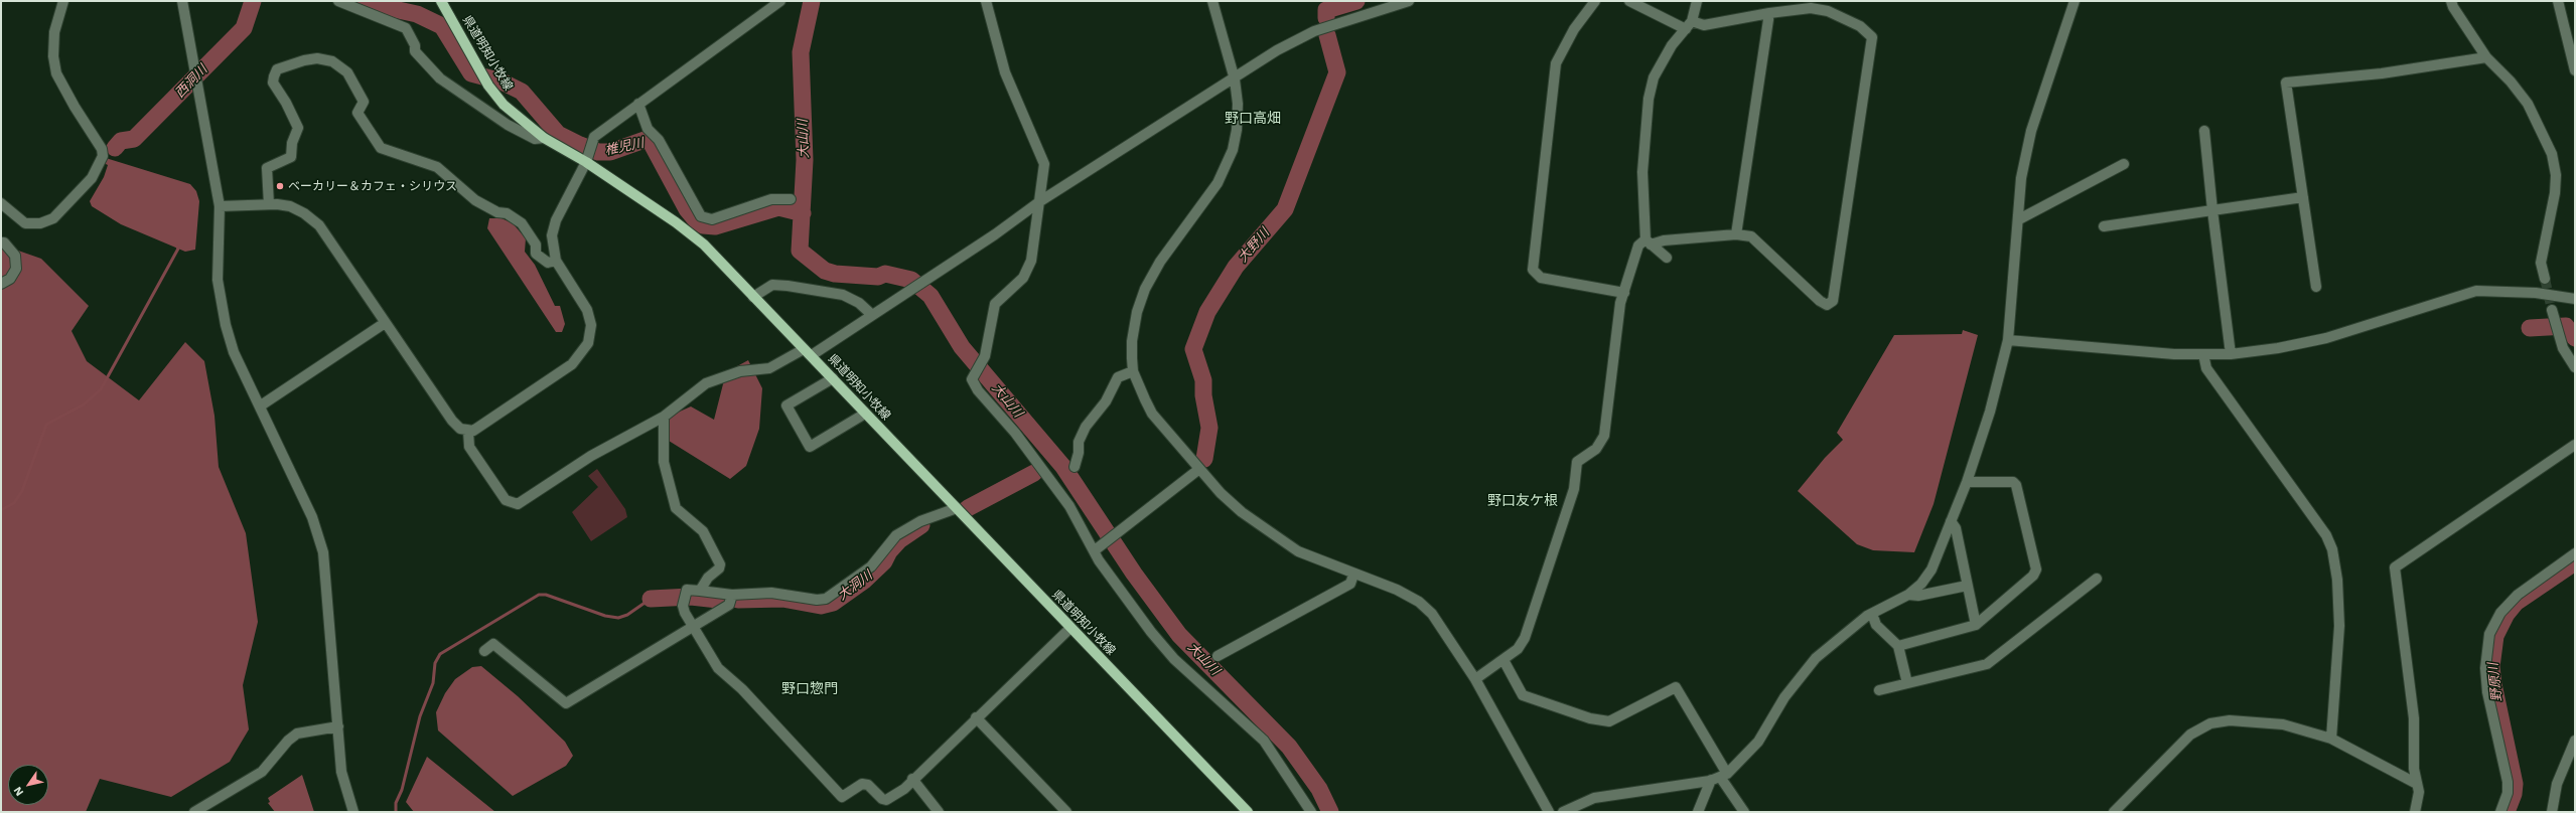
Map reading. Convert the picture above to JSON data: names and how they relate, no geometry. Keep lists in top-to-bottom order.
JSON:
{
  "streets": {
    "main road": ["県道明知小牧線"]
  },
  "districts": ["野口高畑", "野口友ケ根", "野口惣門"],
  "water": [
    "西洞川",
    "大山川",
    "椎児川",
    "大野川",
    "大洞川",
    "野原川"
  ],
  "places": ["ベーカリー＆カフェ・シリウス"],
  "north": "bottom left"
}
